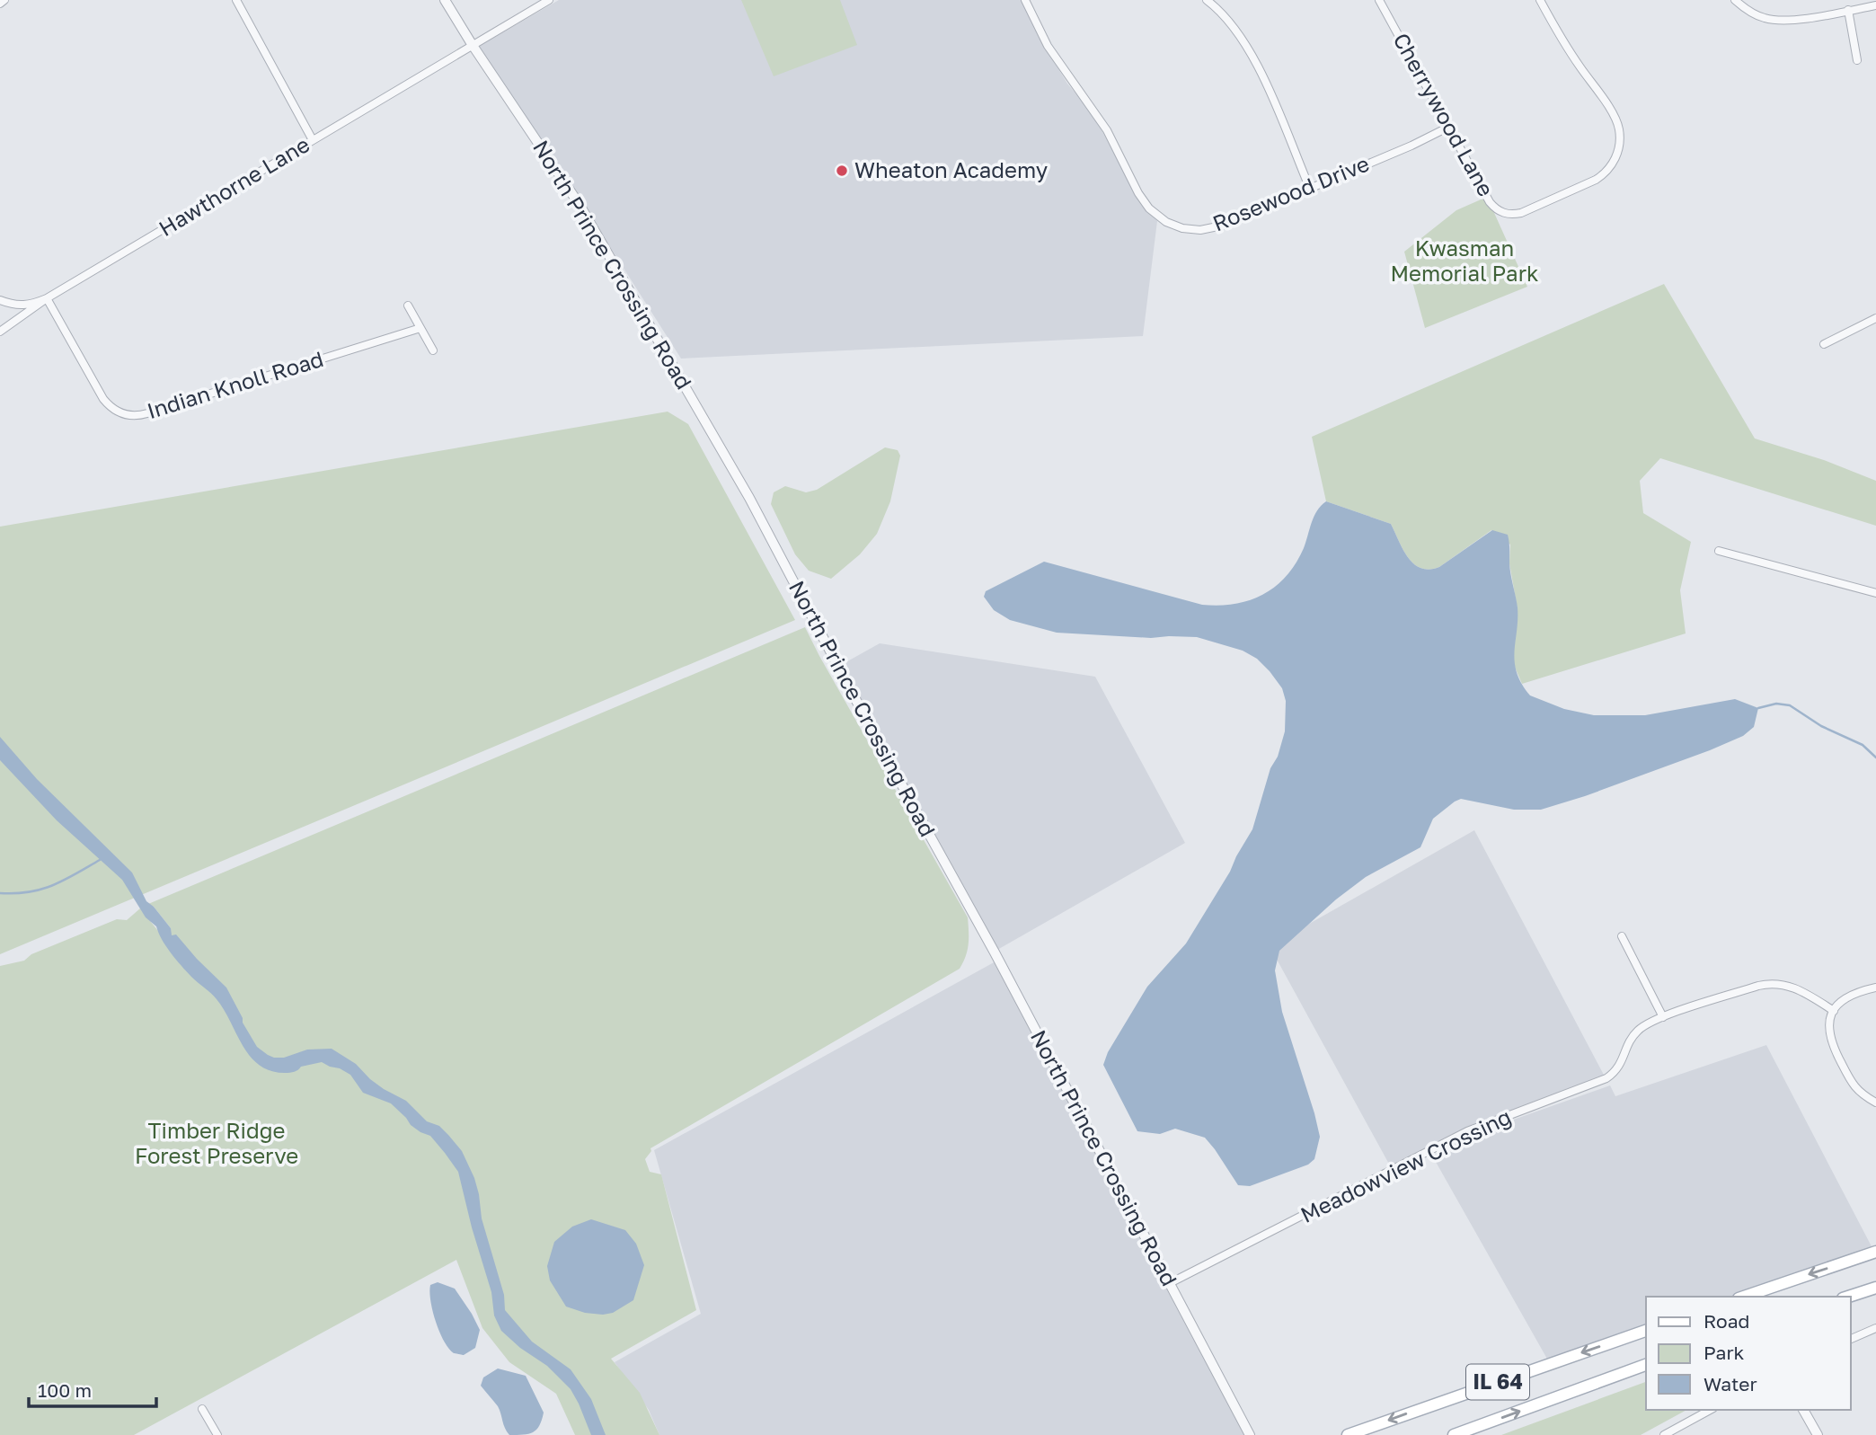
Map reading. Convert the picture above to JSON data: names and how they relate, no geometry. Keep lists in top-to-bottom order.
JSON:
{
  "streets": {
    "main road": ["IL 64"],
    "street": [
      "Cherrywood Lane",
      "Hawthorne Lane",
      "Rosewood Drive",
      "North Prince Crossing Road",
      "Indian Knoll Road",
      "Meadowview Crossing"
    ]
  },
  "crossings": [
    ["Cherrywood Lane", "Rosewood Drive"],
    ["Hawthorne Lane", "North Prince Crossing Road"],
    ["Hawthorne Lane", "Indian Knoll Road"],
    ["North Prince Crossing Road", "Meadowview Crossing"]
  ],
  "parks": ["Kwasman Memorial Park", "Timber Ridge Forest Preserve"],
  "places": ["Wheaton Academy"],
  "legend": ["Road", "Park", "Water"],
  "scale_bar": "100 m"
}
